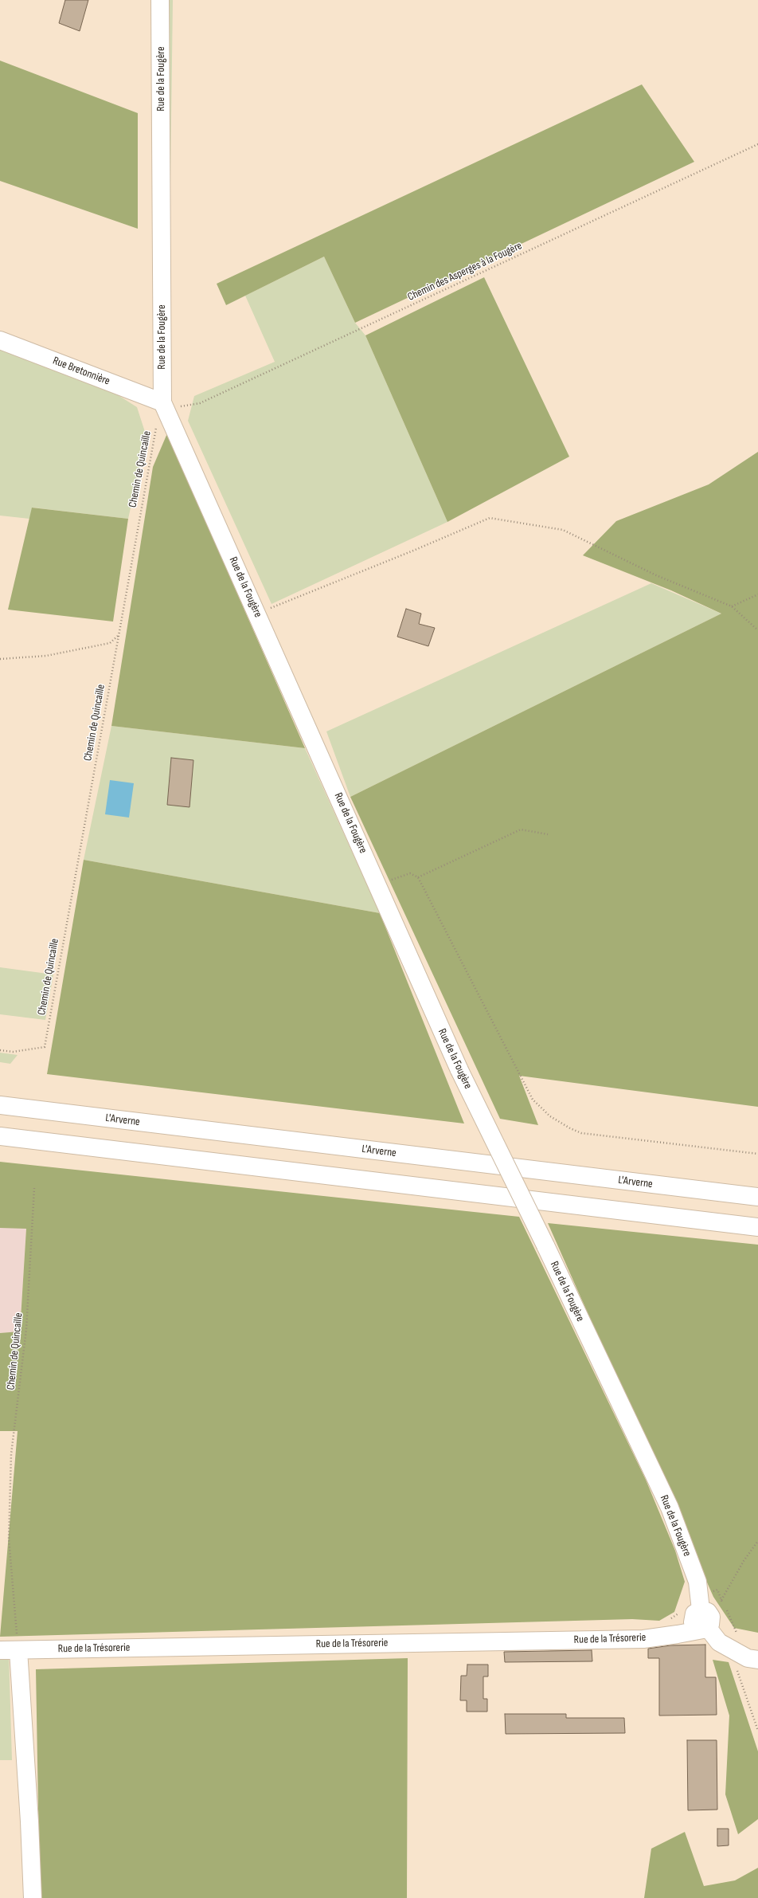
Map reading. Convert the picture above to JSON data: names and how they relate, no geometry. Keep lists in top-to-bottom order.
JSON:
{
  "streets": {
    "main road": [
      "Rue de la Fougère",
      "Rue Bretonnière",
      "L'Arverne",
      "Rue de la Trésorerie"
    ],
    "path": ["Chemin des Asperges à la Fougère", "Chemin de Quincaille"]
  },
  "crossings": [
    ["Rue de la Fougère", "Chemin des Asperges à la Fougère"],
    ["Rue de la Fougère", "Rue Bretonnière"],
    ["Rue de la Fougère", "Chemin de Quincaille"],
    ["Rue de la Fougère", "Rue de la Trésorerie"],
    ["Chemin des Asperges à la Fougère", "Rue Bretonnière"],
    ["Chemin des Asperges à la Fougère", "Chemin de Quincaille"],
    ["Rue Bretonnière", "Chemin de Quincaille"],
    ["Chemin de Quincaille", "Rue de la Trésorerie"]
  ]
}
